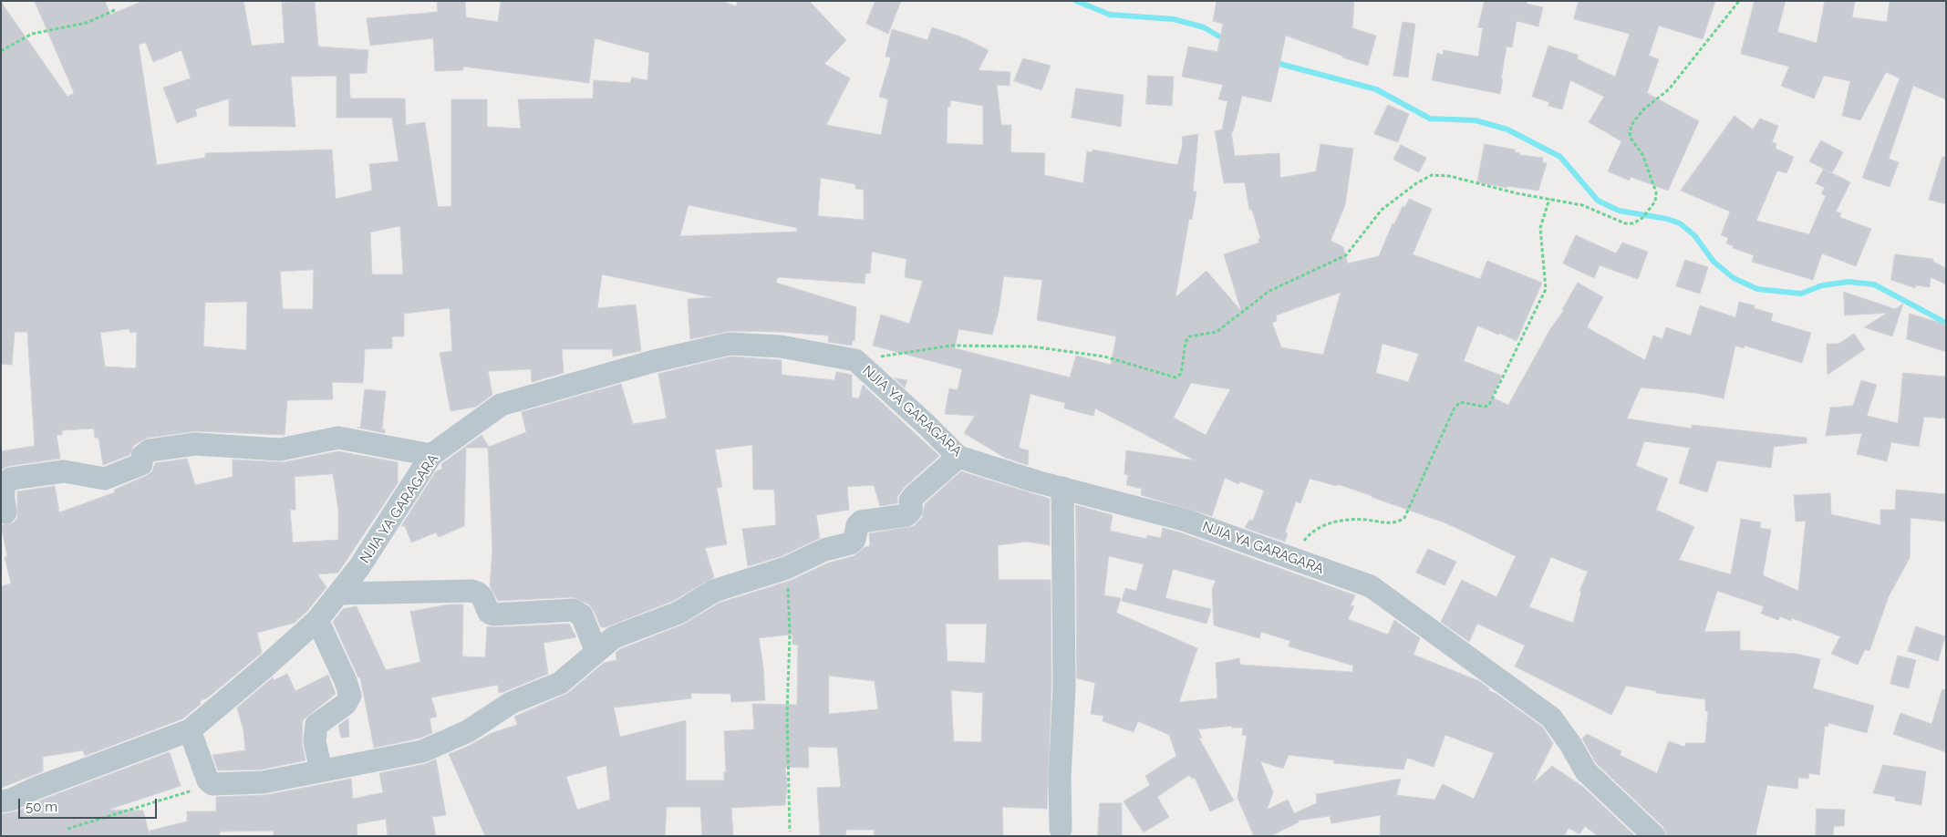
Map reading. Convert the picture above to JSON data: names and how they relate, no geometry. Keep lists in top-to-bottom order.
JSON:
{
  "streets": {
    "street": ["NJIA YA GARAGARA"]
  },
  "scale_bar": "50 m"
}
